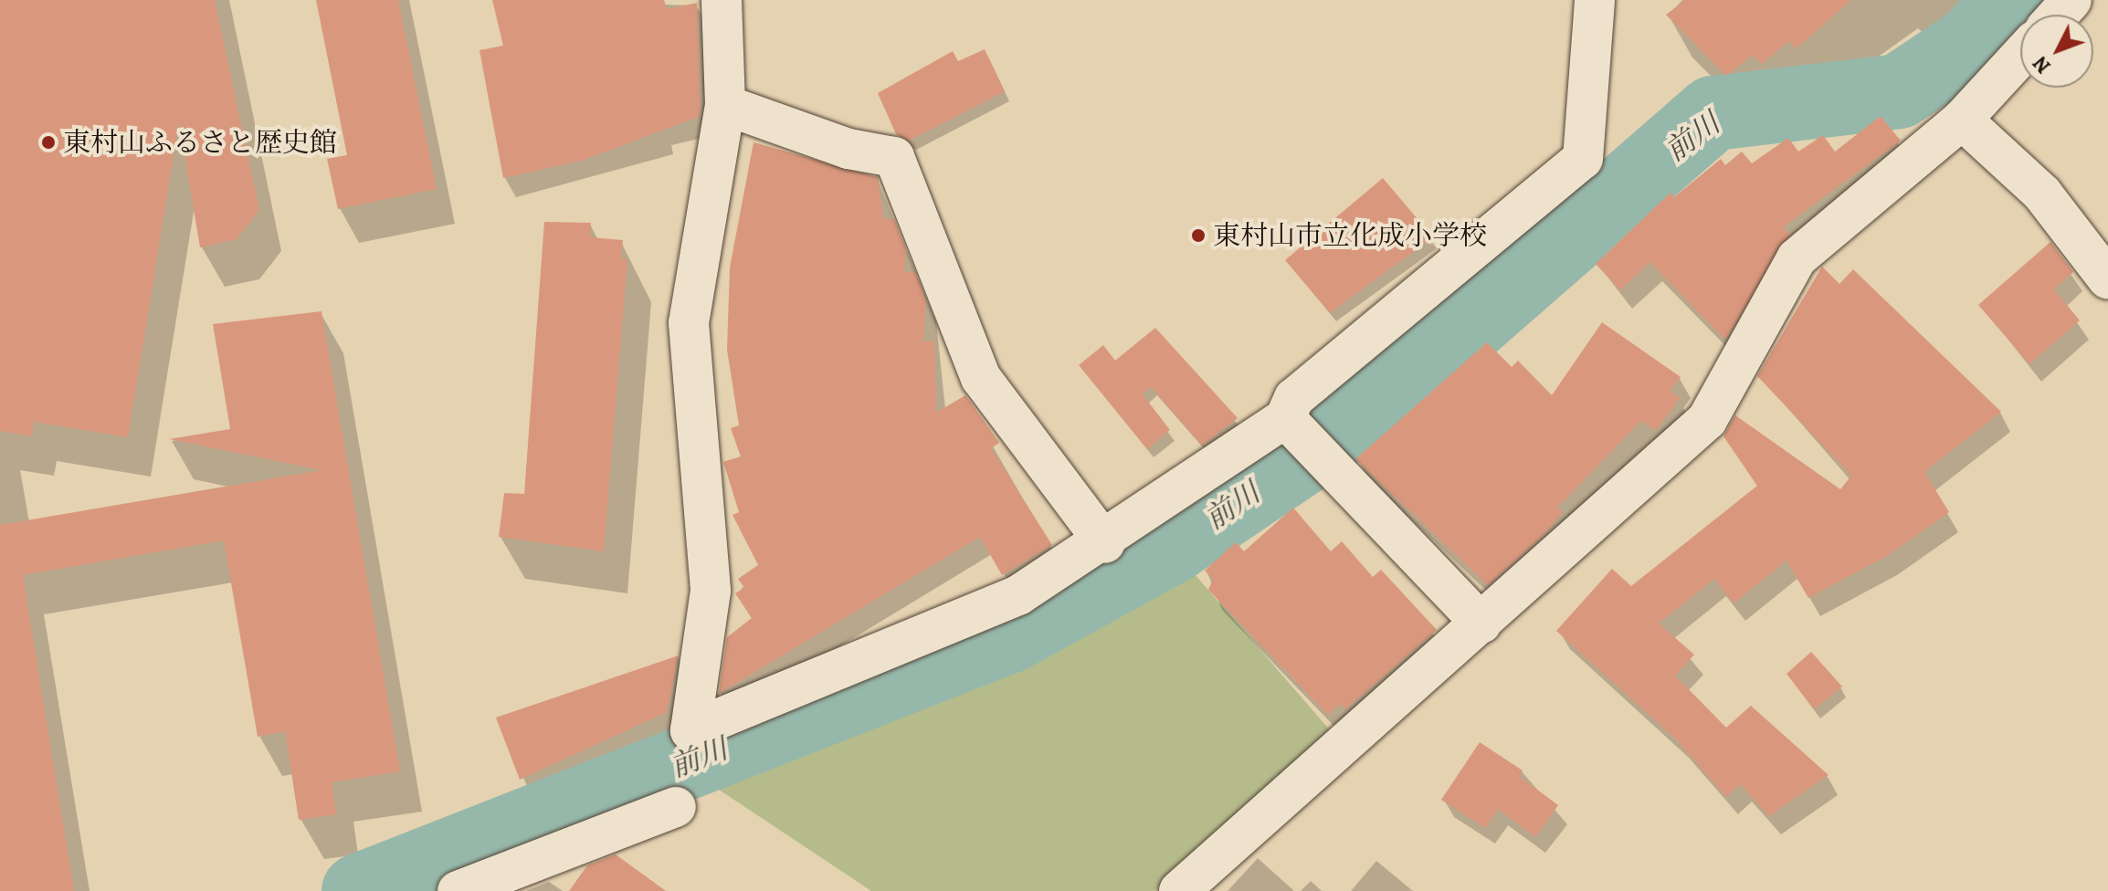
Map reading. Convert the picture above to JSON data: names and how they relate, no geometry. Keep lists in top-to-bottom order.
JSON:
{
  "water": ["前川"],
  "places": ["東村山ふるさと歴史館", "東村山市立化成小学校"],
  "north": "bottom left"
}
